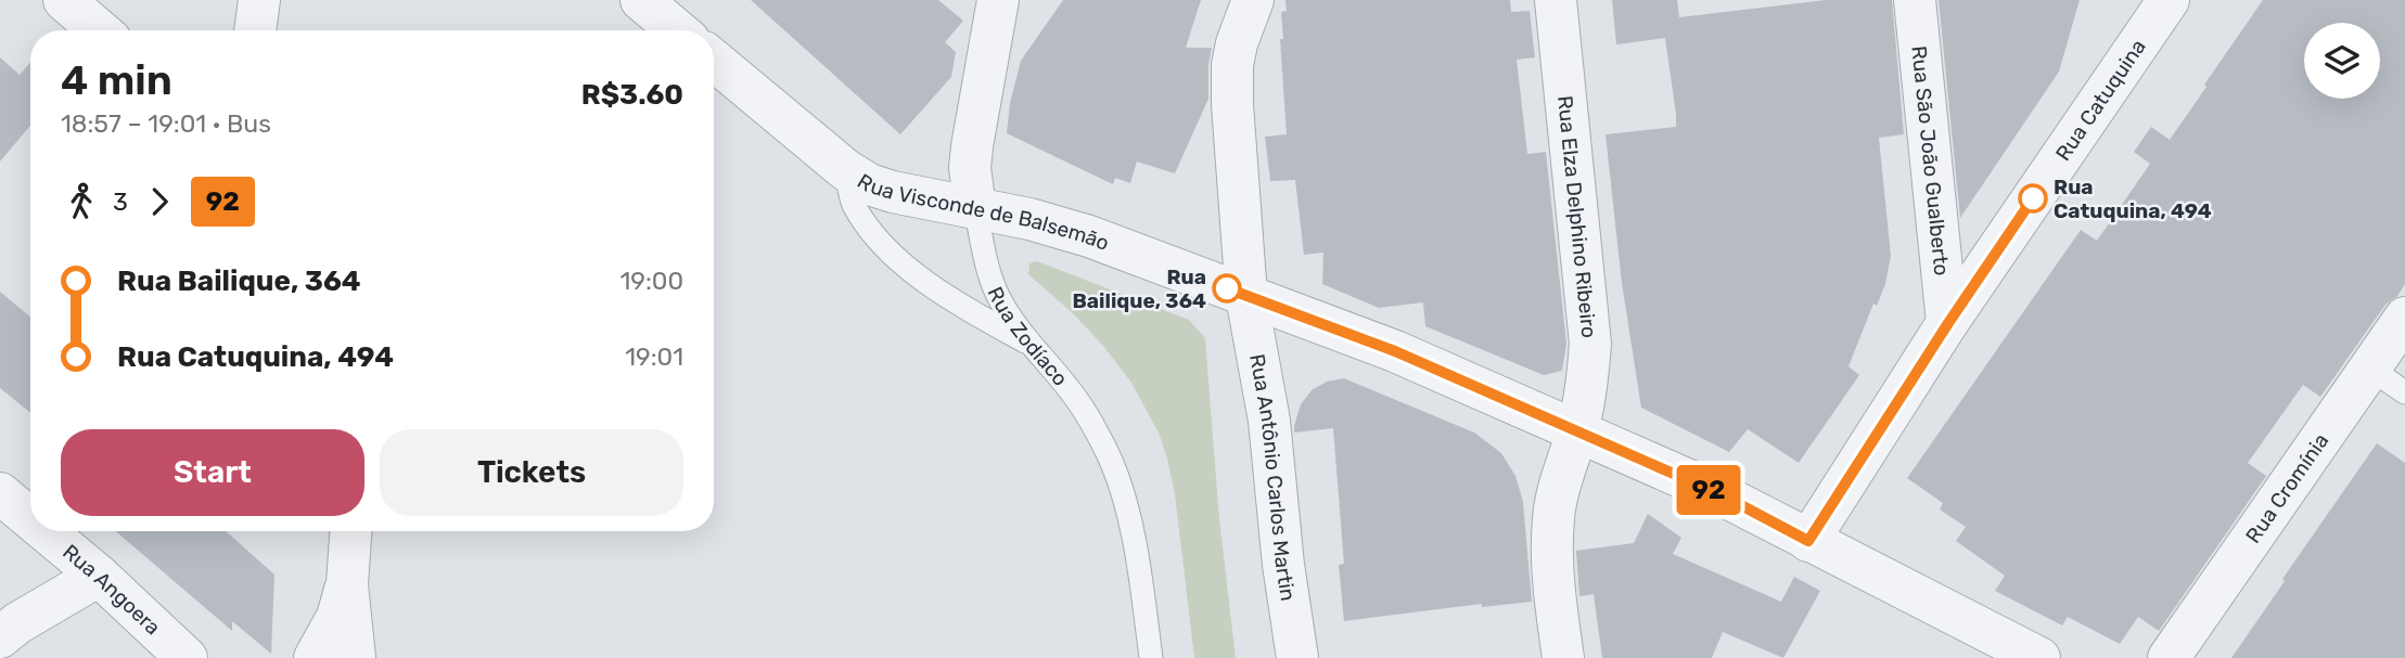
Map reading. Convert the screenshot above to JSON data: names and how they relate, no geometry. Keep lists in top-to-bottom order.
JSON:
{
  "streets": {
    "street": [
      "Rua Catuquina",
      "Rua São João Gualberto",
      "Rua Visconde de Balsemão",
      "Rua Elza Delphino Ribeiro",
      "Rua Zodíaco",
      "Rua Antônio Carlos Martin",
      "Rua Cromínia",
      "Rua Angoera"
    ]
  },
  "crossings": [
    ["Rua Catuquina", "Rua São João Gualberto"],
    ["Rua Catuquina", "Rua Visconde de Balsemão"],
    ["Rua Visconde de Balsemão", "Rua Elza Delphino Ribeiro"],
    ["Rua Visconde de Balsemão", "Rua Zodíaco"],
    ["Rua Visconde de Balsemão", "Rua Antônio Carlos Martin"]
  ],
  "places": ["Rua Catuquina, 494", "Rua Bailique, 364"],
  "lines": ["bus line 92"],
  "page": {
    "on_map": "92",
    "heading": ["4 min", "18:57 – 19:01 · Bus", "R$3.60"],
    "legs": ["3", "92"],
    "list": [
      {
        "name": "Rua Bailique, 364",
        "value": "19:00"
      },
      {
        "name": "Rua Catuquina, 494",
        "value": "19:01"
      }
    ],
    "buttons": ["Start", "Tickets"]
  }
}
